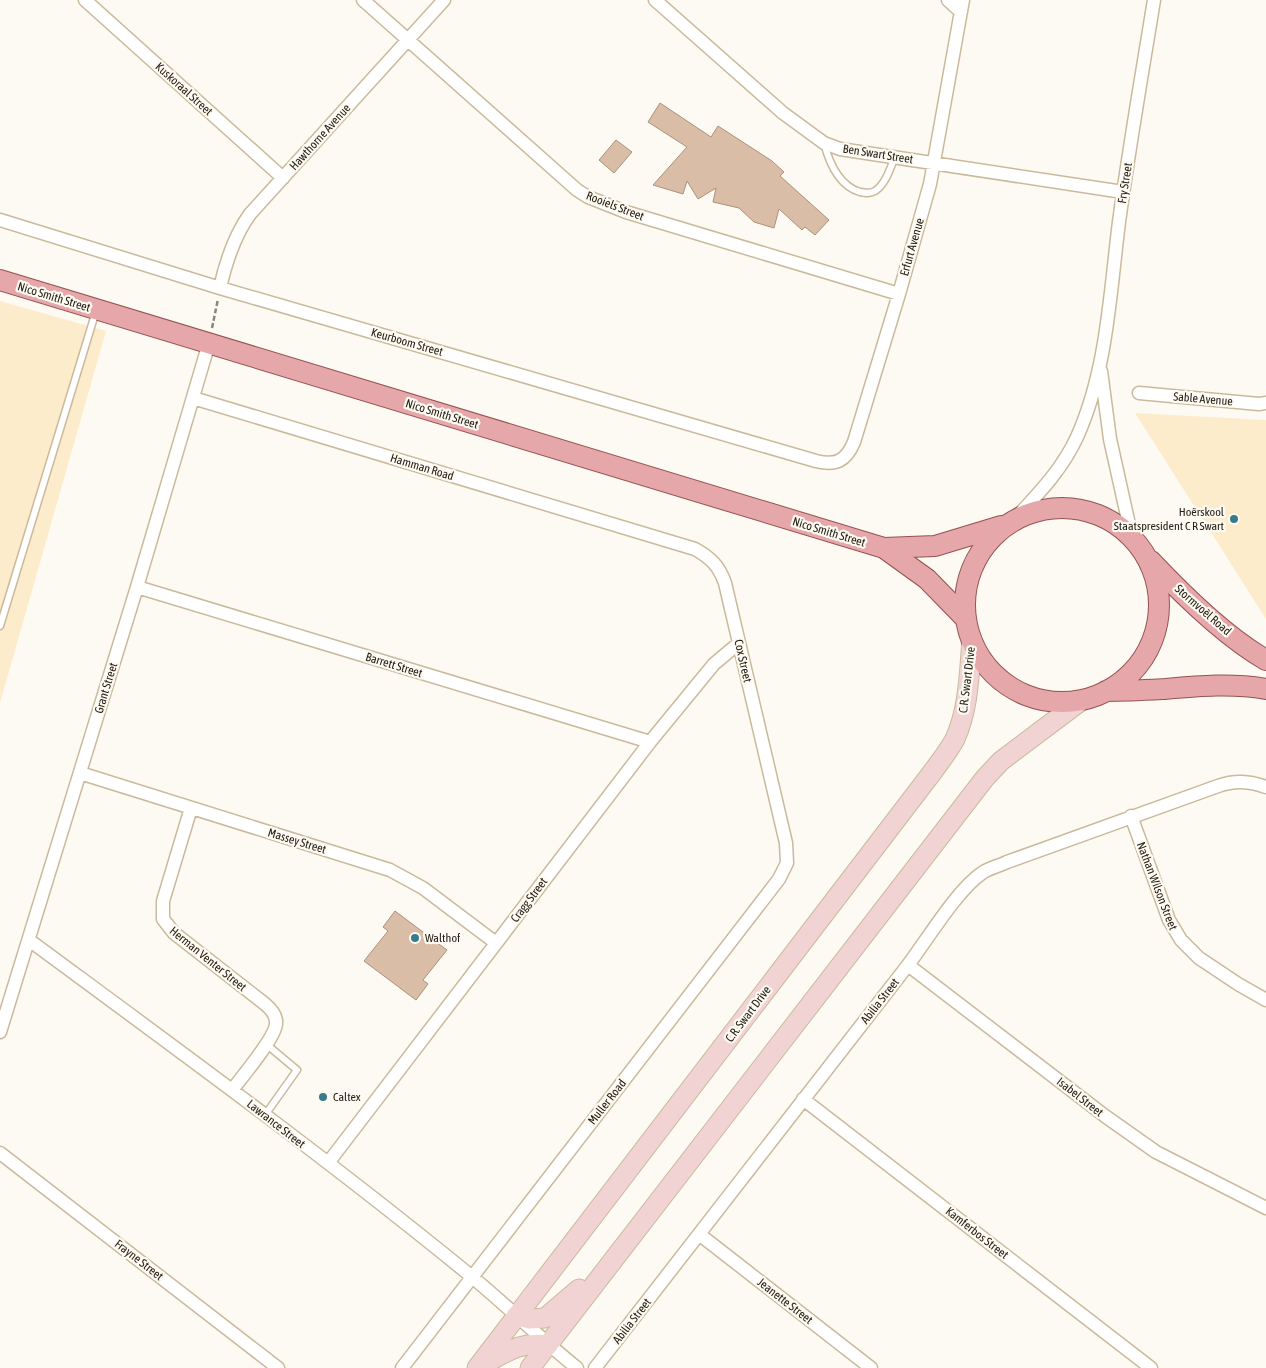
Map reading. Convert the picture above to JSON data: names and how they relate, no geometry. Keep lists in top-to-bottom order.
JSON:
{
  "streets": {
    "main road": ["Nico Smith Street", "Stormvoël Road", "C.R. Swart Drive"],
    "street": [
      "Kuskoraal Street",
      "Hawthorne Avenue",
      "Ben Swart Street",
      "Fry Street",
      "Rooiels Street",
      "Erfurt Avenue",
      "Keurboom Street",
      "Sable Avenue",
      "Hamman Road",
      "Cox Street",
      "Barrett Street",
      "Grant Street",
      "Massey Street",
      "Nathan Wilson Street",
      "Cragg Street",
      "Herman Venter Street",
      "Abilia Street",
      "Isabel Street",
      "Muller Road",
      "Lawrance Street",
      "Kamferbos Street",
      "Frayne Street",
      "Jeanette Street"
    ]
  },
  "crossings": [
    ["Kuskoraal Street", "Hawthorne Avenue"],
    ["Hawthorne Avenue", "Rooiels Street"],
    ["Hawthorne Avenue", "Keurboom Street"],
    ["Ben Swart Street", "Fry Street"],
    ["Ben Swart Street", "Erfurt Avenue"],
    ["Fry Street", "Nico Smith Street"],
    ["Fry Street", "Stormvoël Road"],
    ["Rooiels Street", "Erfurt Avenue"],
    ["Erfurt Avenue", "Keurboom Street"],
    ["Nico Smith Street", "Stormvoël Road"],
    ["Nico Smith Street", "Grant Street"],
    ["Hamman Road", "Cox Street"],
    ["Hamman Road", "Grant Street"],
    ["Stormvoël Road", "C.R. Swart Drive"],
    ["Cox Street", "Cragg Street"],
    ["Cox Street", "Muller Road"],
    ["Barrett Street", "Grant Street"],
    ["Barrett Street", "Cragg Street"],
    ["C.R. Swart Drive", "Lawrance Street"],
    ["Grant Street", "Massey Street"],
    ["Grant Street", "Lawrance Street"],
    ["Massey Street", "Cragg Street"],
    ["Massey Street", "Herman Venter Street"],
    ["Nathan Wilson Street", "Abilia Street"],
    ["Cragg Street", "Lawrance Street"],
    ["Herman Venter Street", "Lawrance Street"],
    ["Abilia Street", "Isabel Street"],
    ["Abilia Street", "Kamferbos Street"],
    ["Abilia Street", "Jeanette Street"],
    ["Muller Road", "Lawrance Street"]
  ],
  "places": ["Hoërskool Staatspresident C R Swart", "Walthof", "Caltex"]
}
